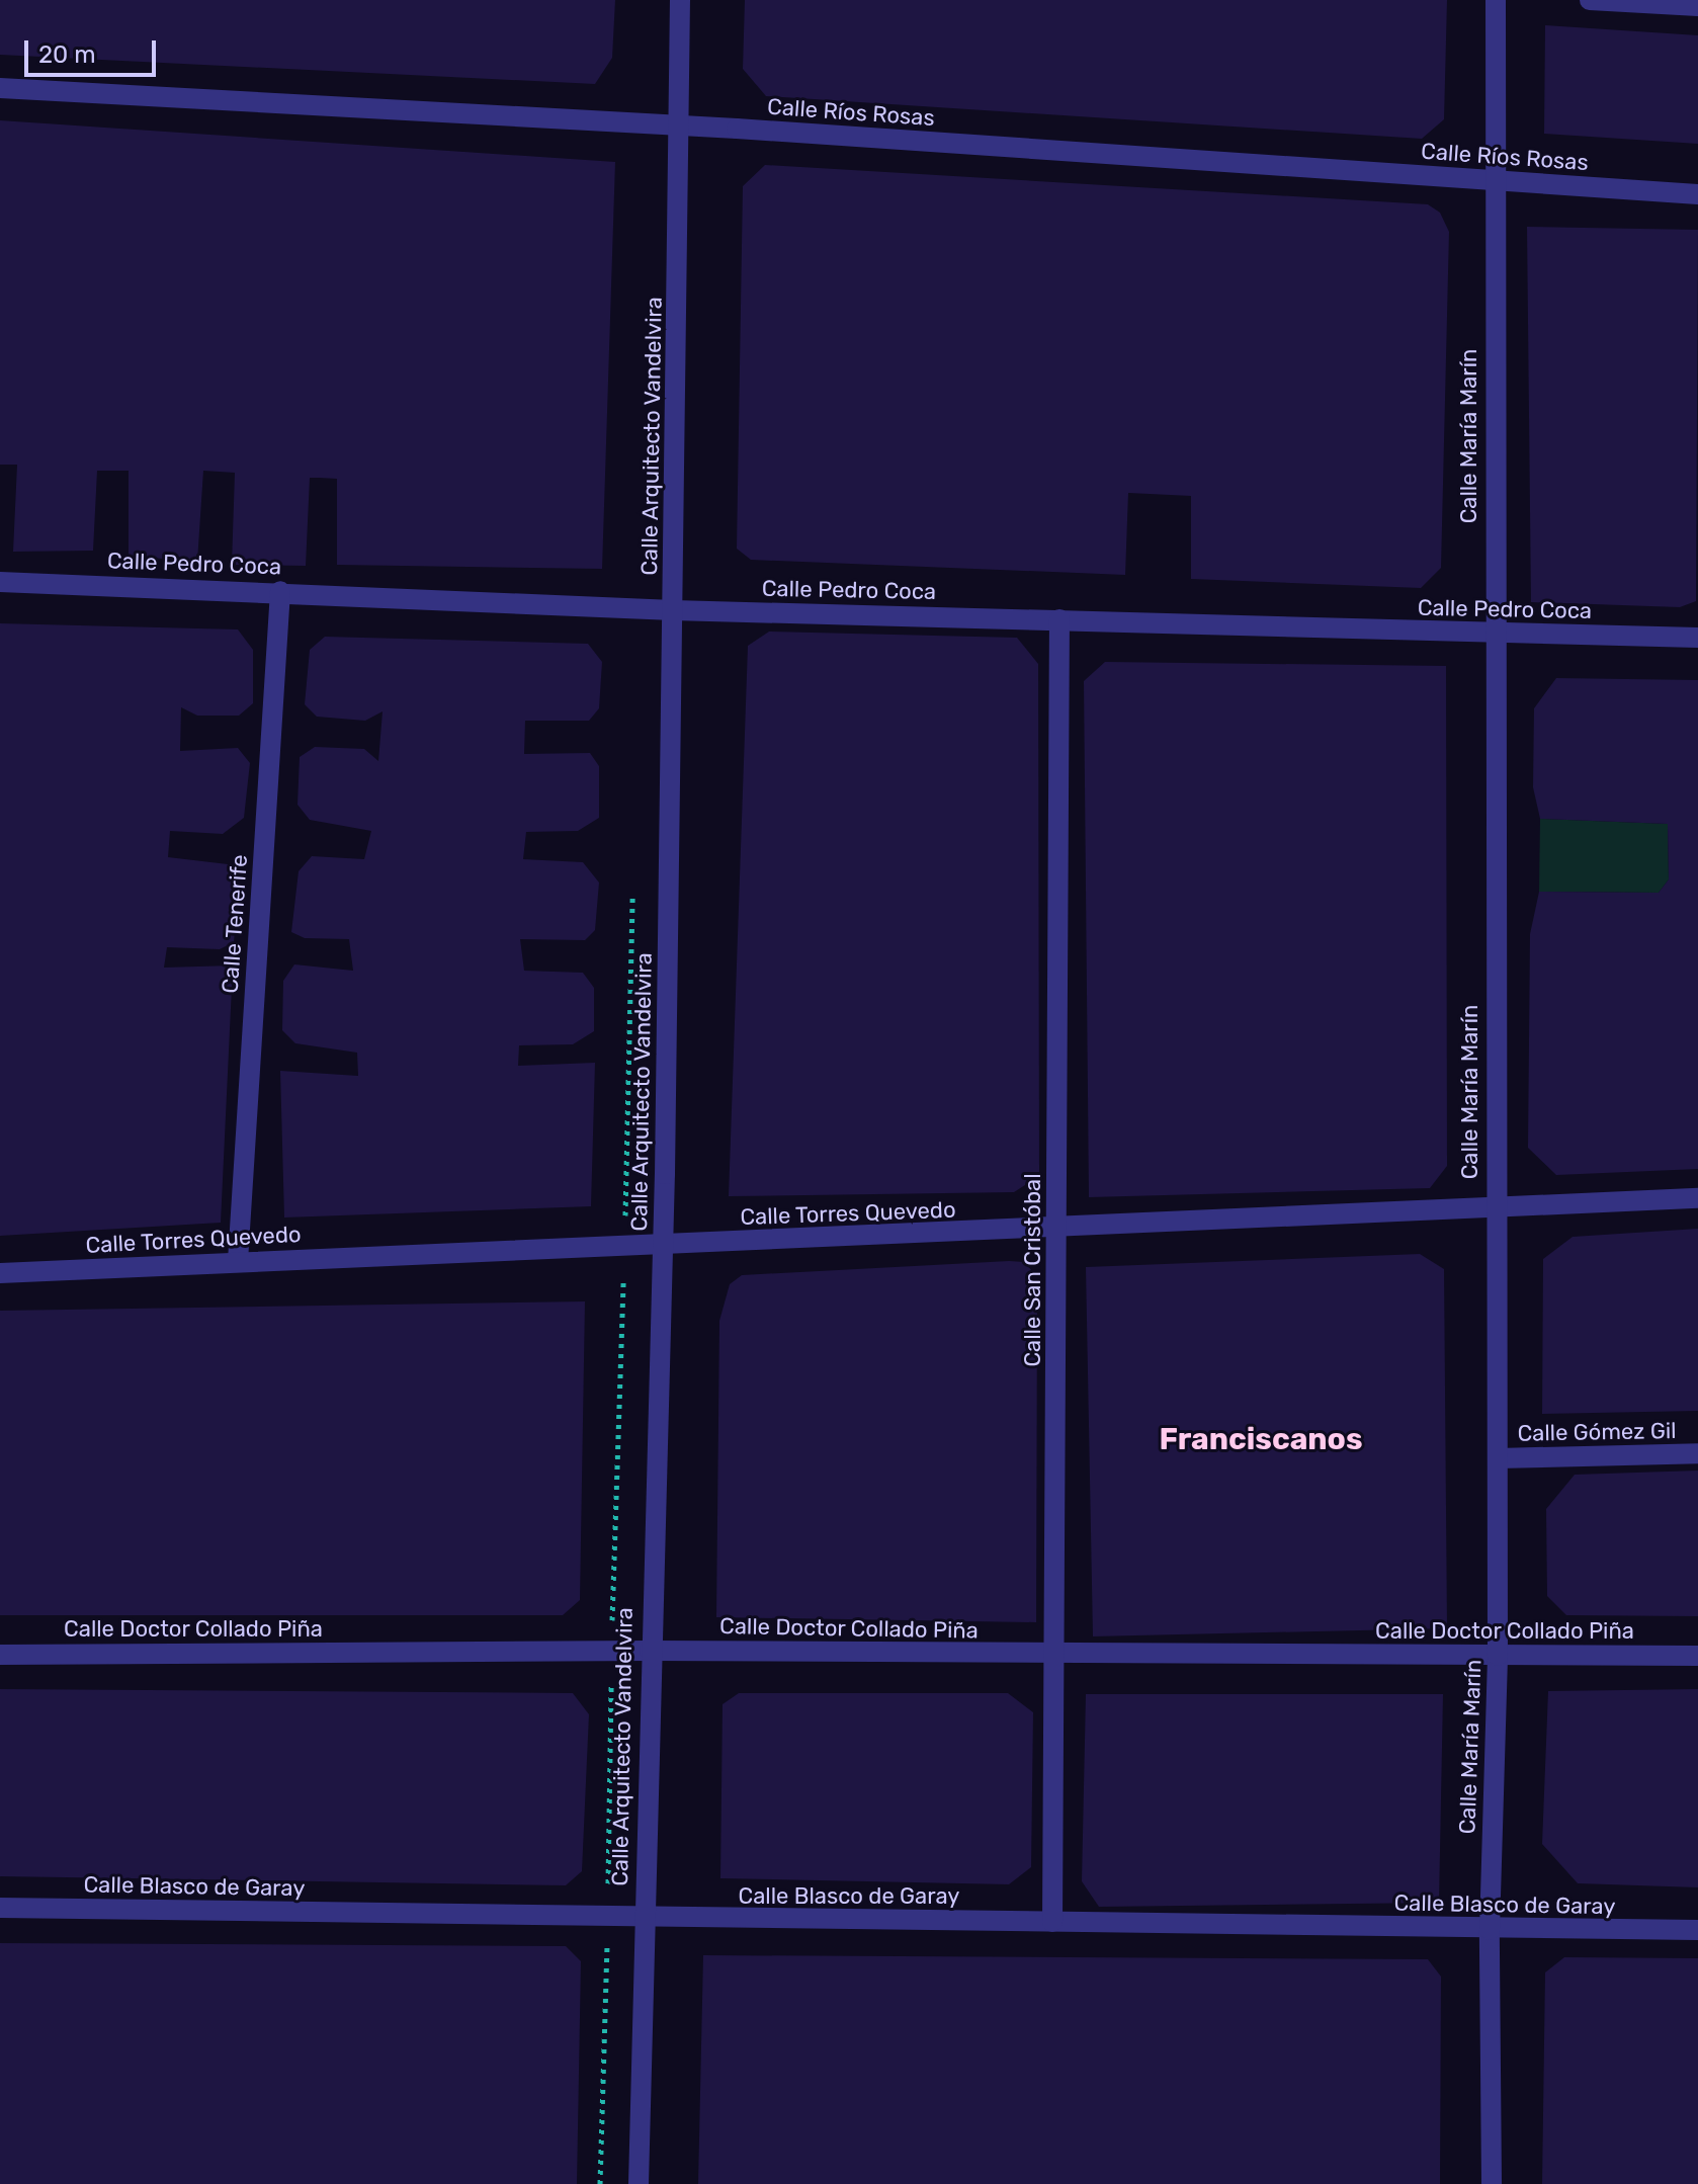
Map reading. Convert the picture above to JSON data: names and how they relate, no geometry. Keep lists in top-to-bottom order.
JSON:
{
  "streets": {
    "street": [
      "Calle Ríos Rosas",
      "Calle Arquitecto Vandelvira",
      "Calle María Marín",
      "Calle Pedro Coca",
      "Calle Tenerife",
      "Calle Torres Quevedo",
      "Calle San Cristóbal",
      "Calle Gómez Gil",
      "Calle Doctor Collado Piña",
      "Calle Blasco de Garay"
    ]
  },
  "crossings": [
    ["Calle Ríos Rosas", "Calle Arquitecto Vandelvira"],
    ["Calle Ríos Rosas", "Calle María Marín"],
    ["Calle Arquitecto Vandelvira", "Calle Pedro Coca"],
    ["Calle Arquitecto Vandelvira", "Calle Torres Quevedo"],
    ["Calle Arquitecto Vandelvira", "Calle Doctor Collado Piña"],
    ["Calle Arquitecto Vandelvira", "Calle Blasco de Garay"],
    ["Calle María Marín", "Calle Pedro Coca"],
    ["Calle María Marín", "Calle Torres Quevedo"],
    ["Calle María Marín", "Calle Gómez Gil"],
    ["Calle María Marín", "Calle Doctor Collado Piña"],
    ["Calle María Marín", "Calle Blasco de Garay"],
    ["Calle Pedro Coca", "Calle Tenerife"],
    ["Calle Pedro Coca", "Calle San Cristóbal"],
    ["Calle Tenerife", "Calle Torres Quevedo"],
    ["Calle Torres Quevedo", "Calle San Cristóbal"],
    ["Calle San Cristóbal", "Calle Doctor Collado Piña"],
    ["Calle San Cristóbal", "Calle Blasco de Garay"]
  ],
  "districts": ["Franciscanos"],
  "scale_bar": "20 m"
}
